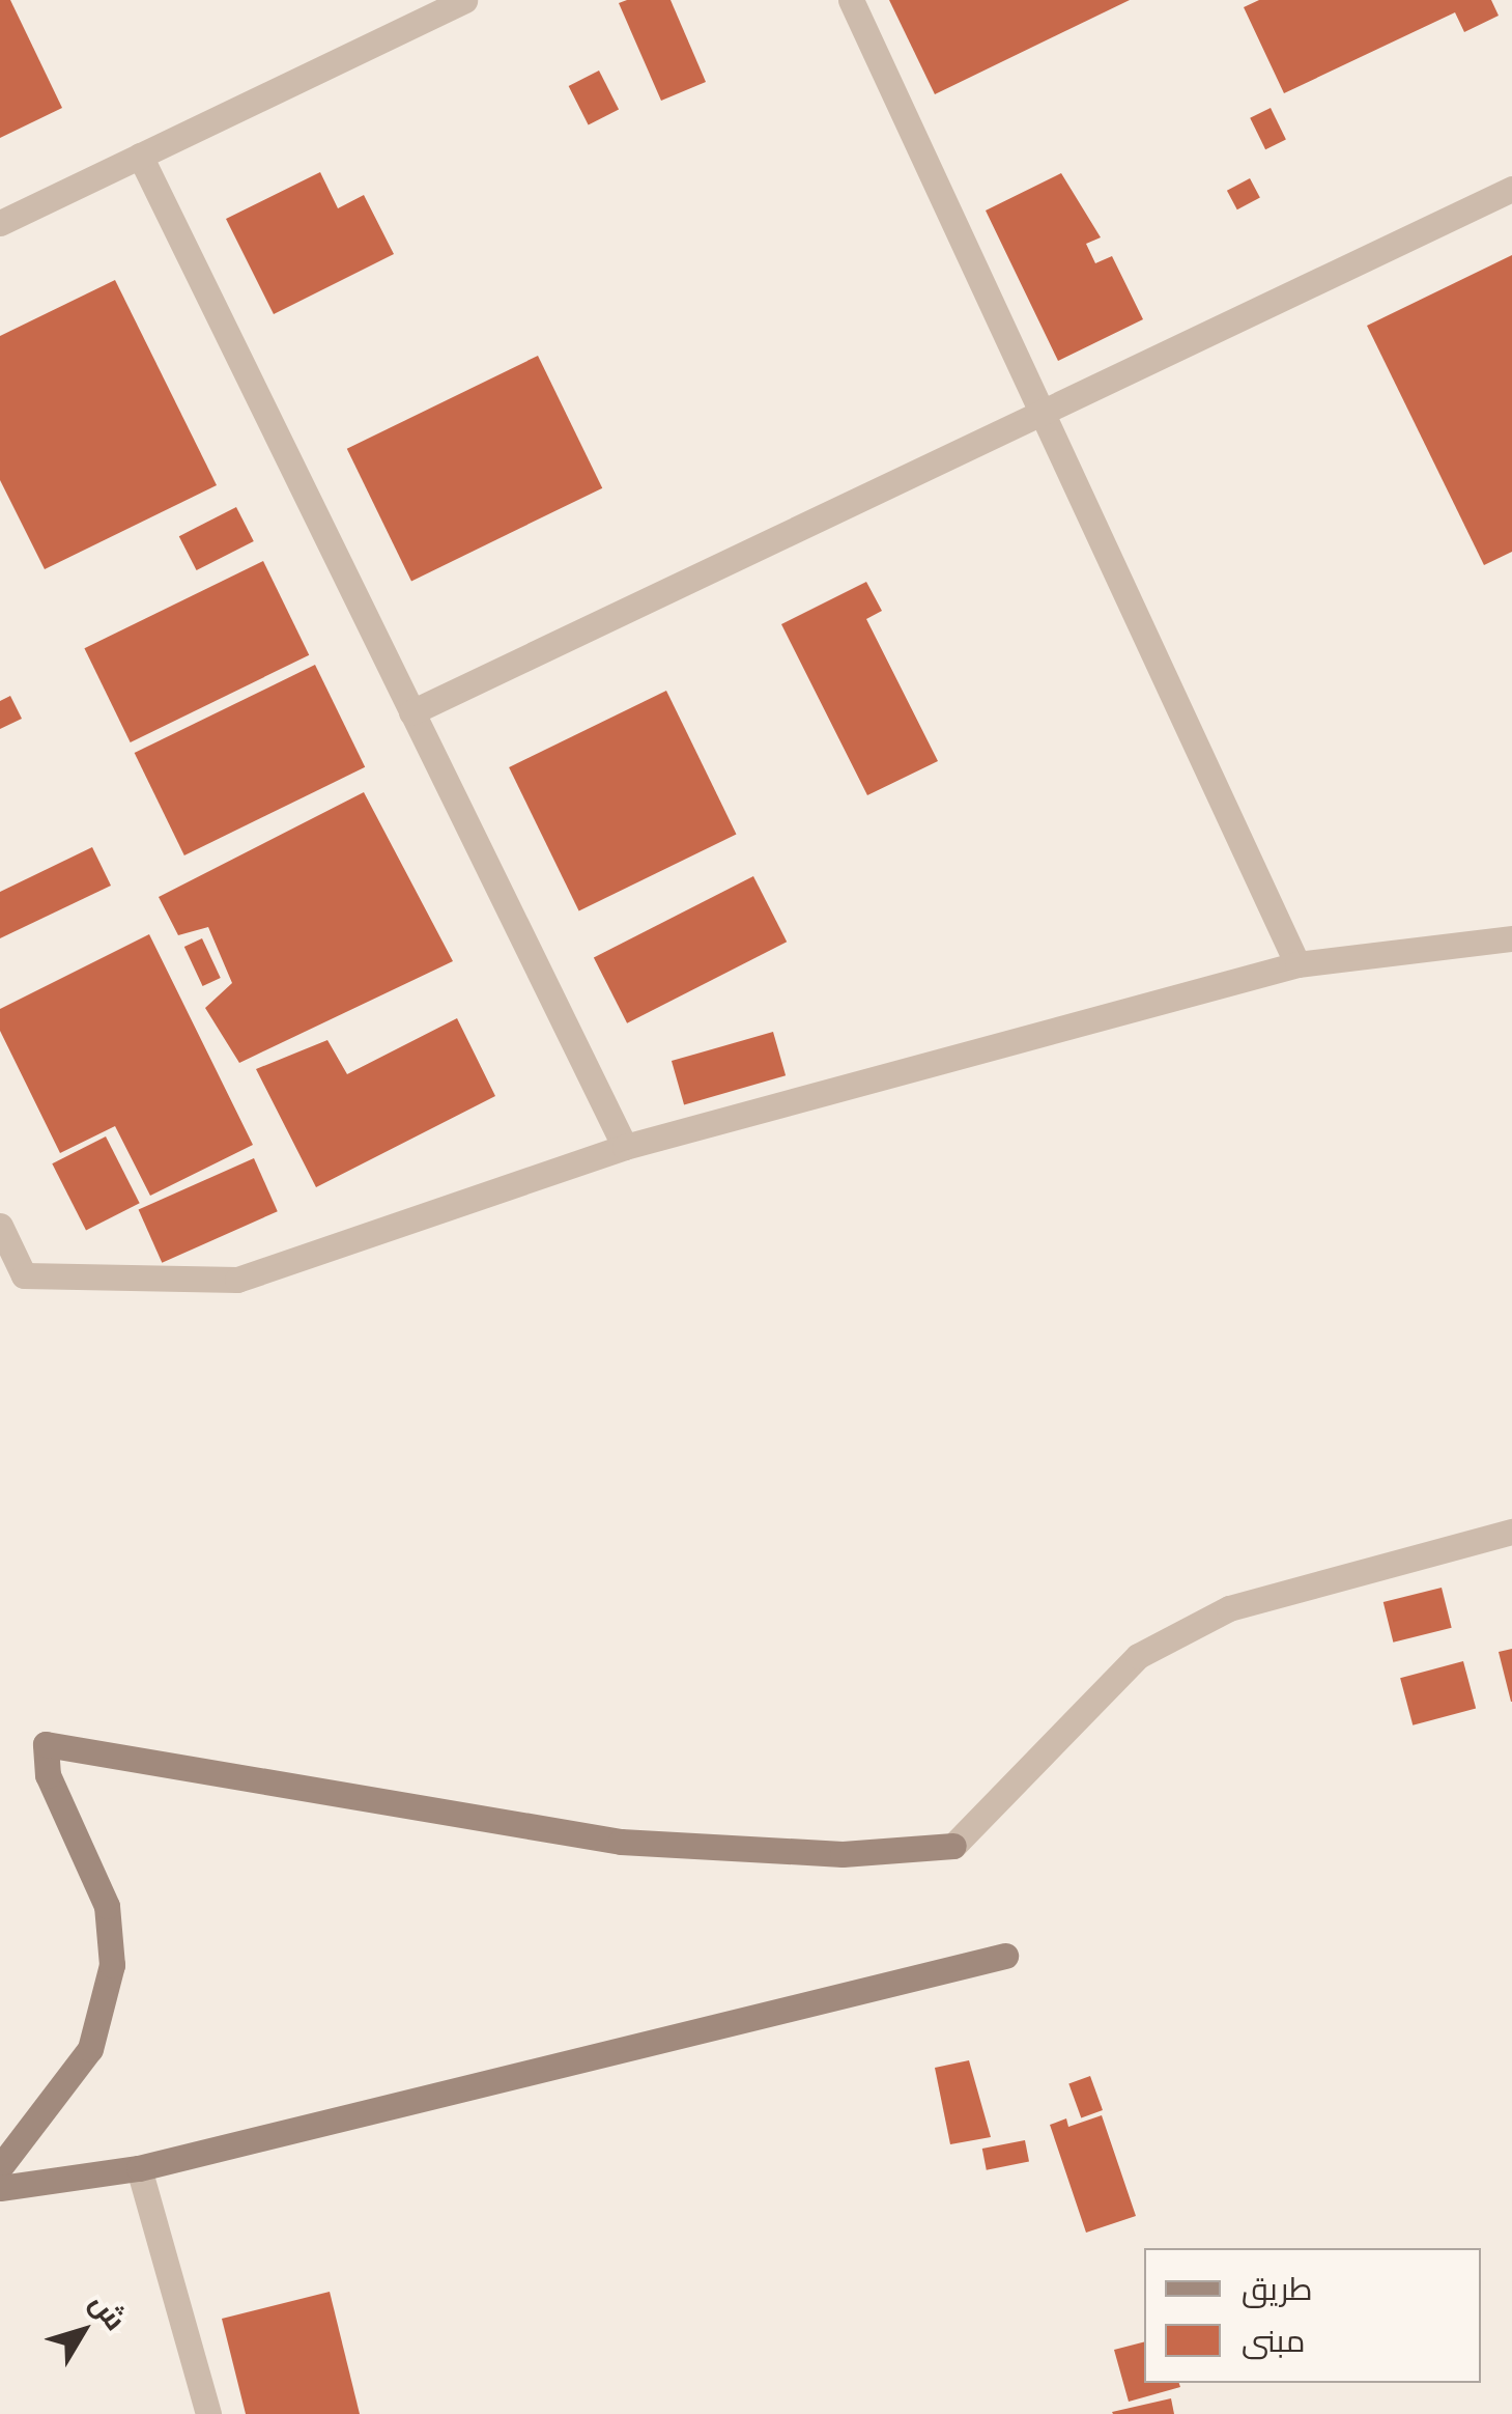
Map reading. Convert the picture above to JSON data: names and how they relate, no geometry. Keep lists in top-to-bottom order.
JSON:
{
  "legend": ["طريق", "مبنى"],
  "north": "top right"
}
